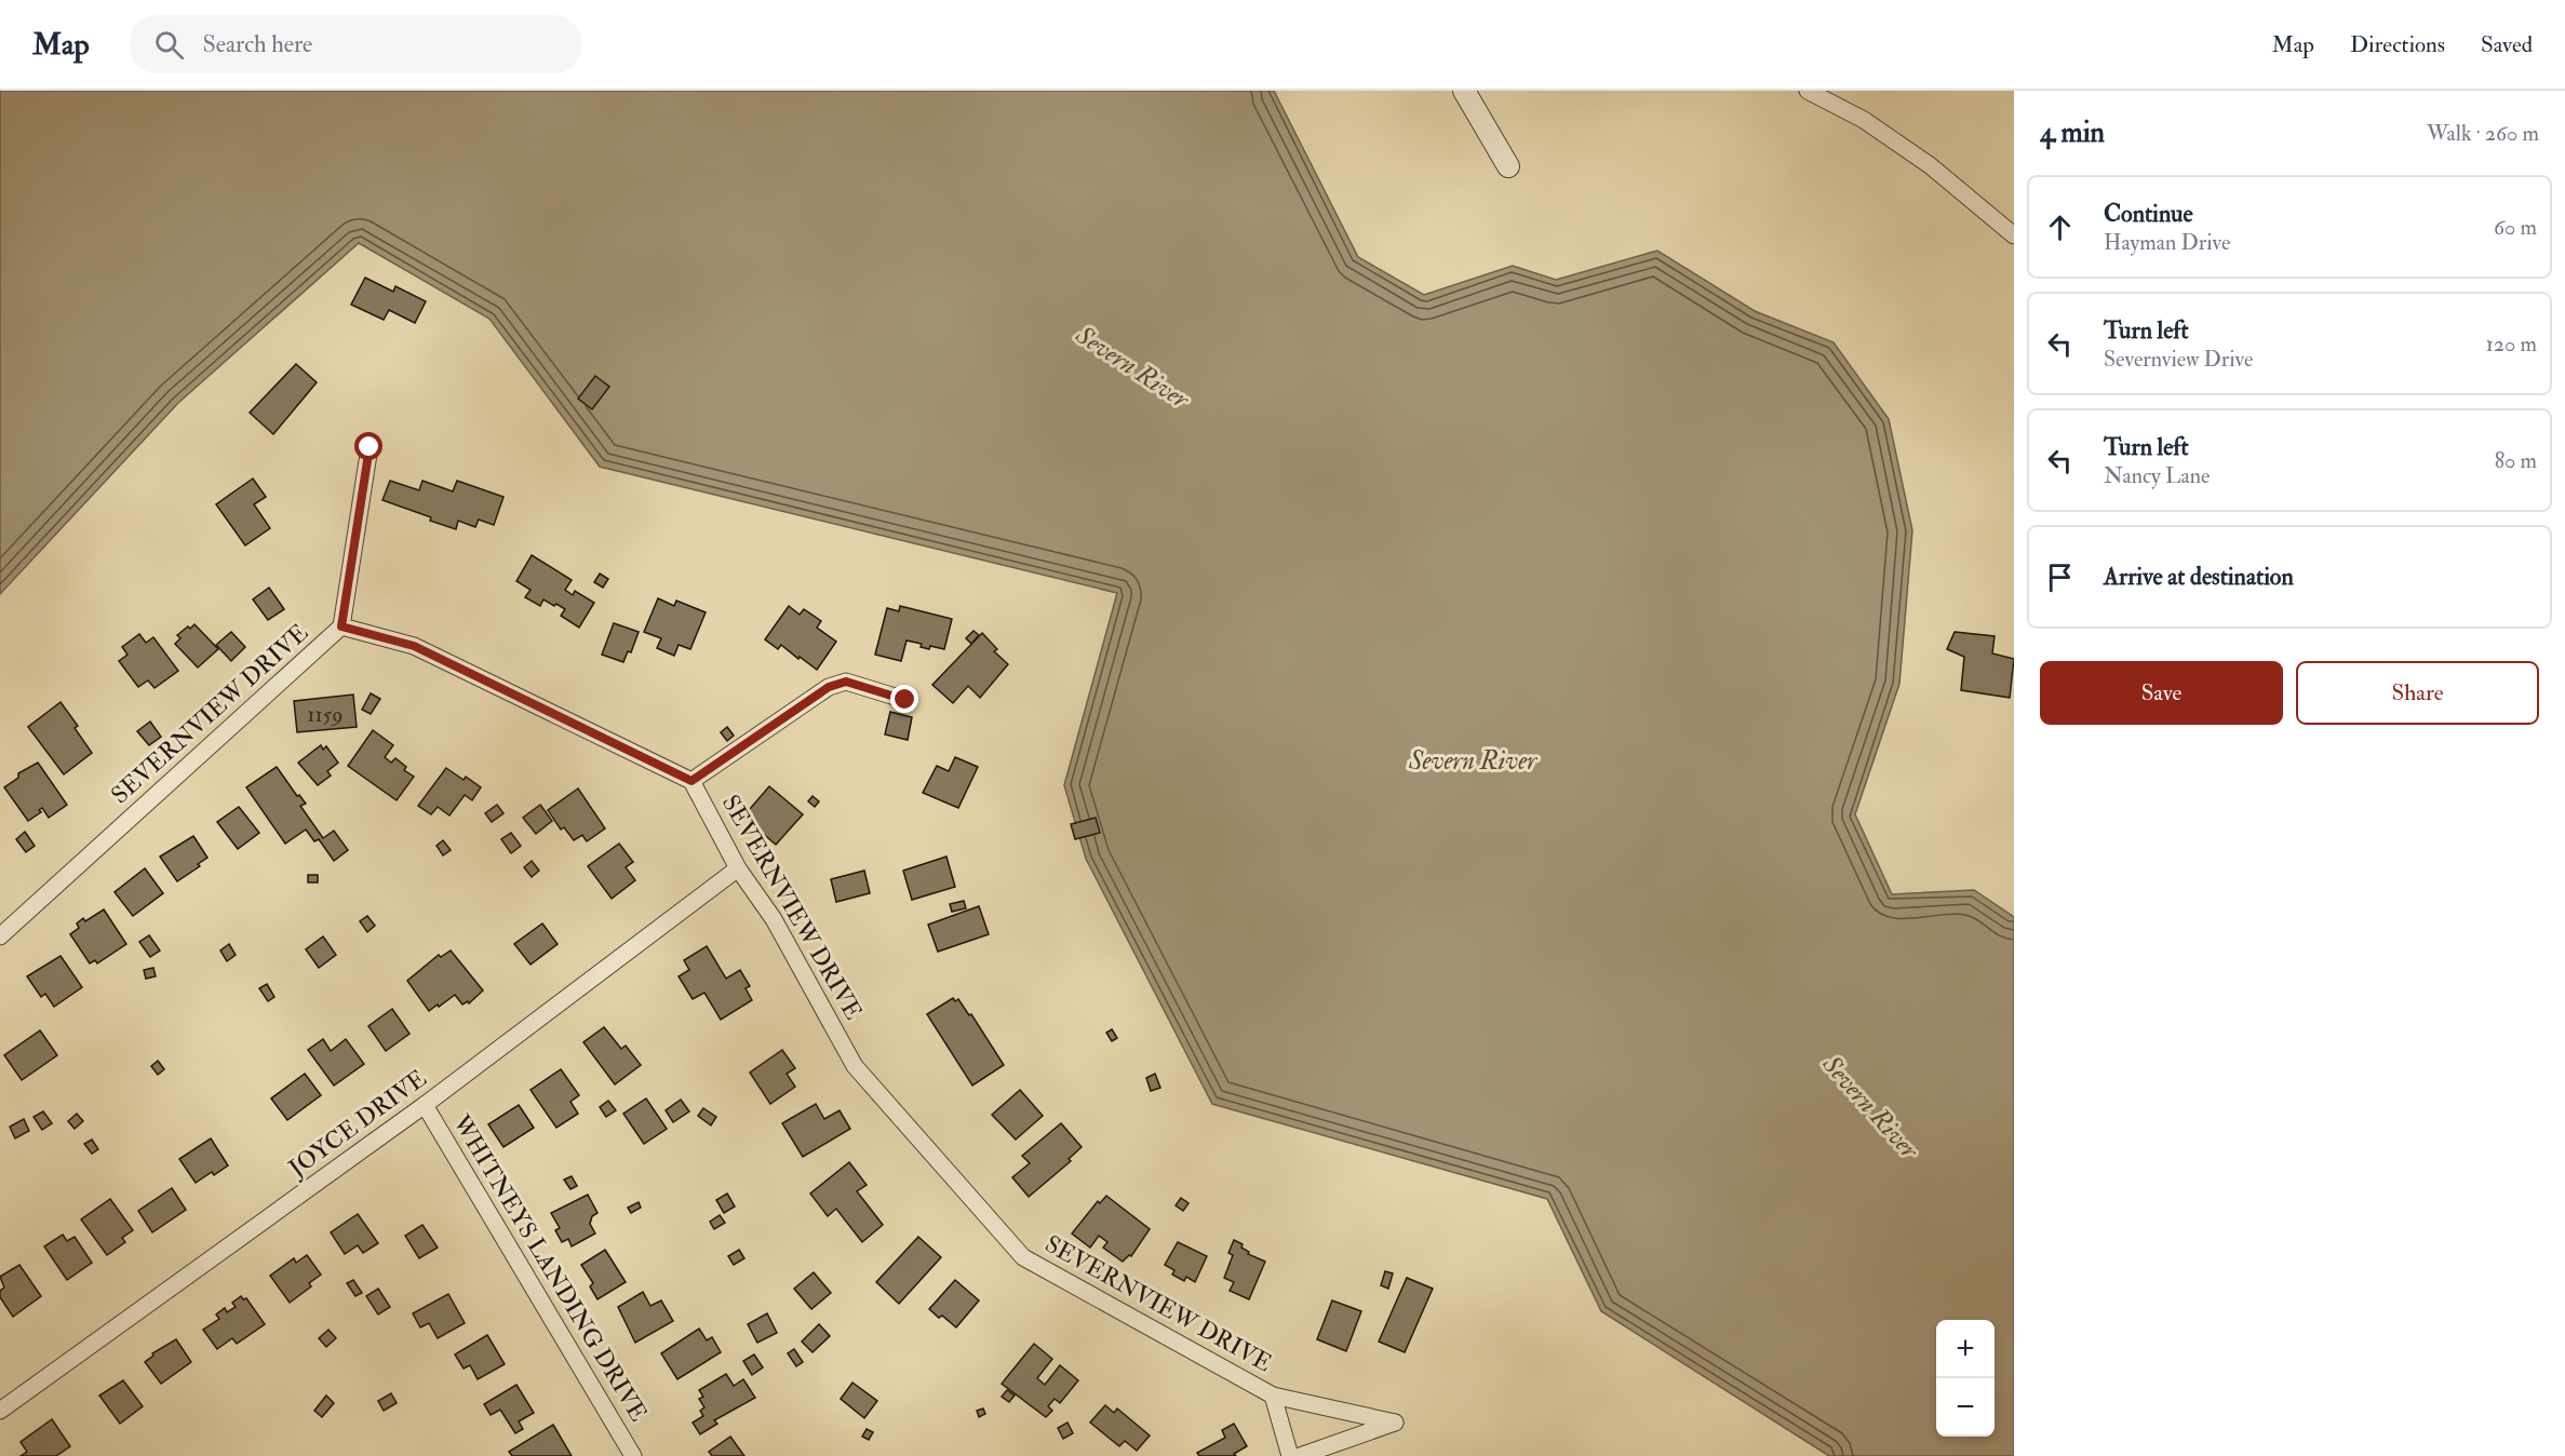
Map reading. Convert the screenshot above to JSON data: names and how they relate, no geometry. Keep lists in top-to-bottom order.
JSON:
{
  "streets": {
    "street": ["SEVERNVIEW DRIVE", "JOYCE DRIVE", "WHITNEYS LANDING DRIVE"]
  },
  "crossings": [
    ["SEVERNVIEW DRIVE", "JOYCE DRIVE"],
    ["JOYCE DRIVE", "WHITNEYS LANDING DRIVE"]
  ],
  "water": ["Severn River"],
  "house_numbers": ["1159"],
  "page": {
    "header": "Map",
    "search": "Search here",
    "nav": ["Map", "Directions", "Saved"],
    "heading": ["4 min", "Walk · 260 m"],
    "list": [
      ["Continue", "Hayman Drive", "60 m"],
      ["Turn left", "Severnview Drive", "120 m"],
      ["Turn left", "Nancy Lane", "80 m"],
      "Arrive at destination"
    ],
    "buttons": ["Save", "Share"],
    "map_buttons": ["+", "−"]
  }
}
